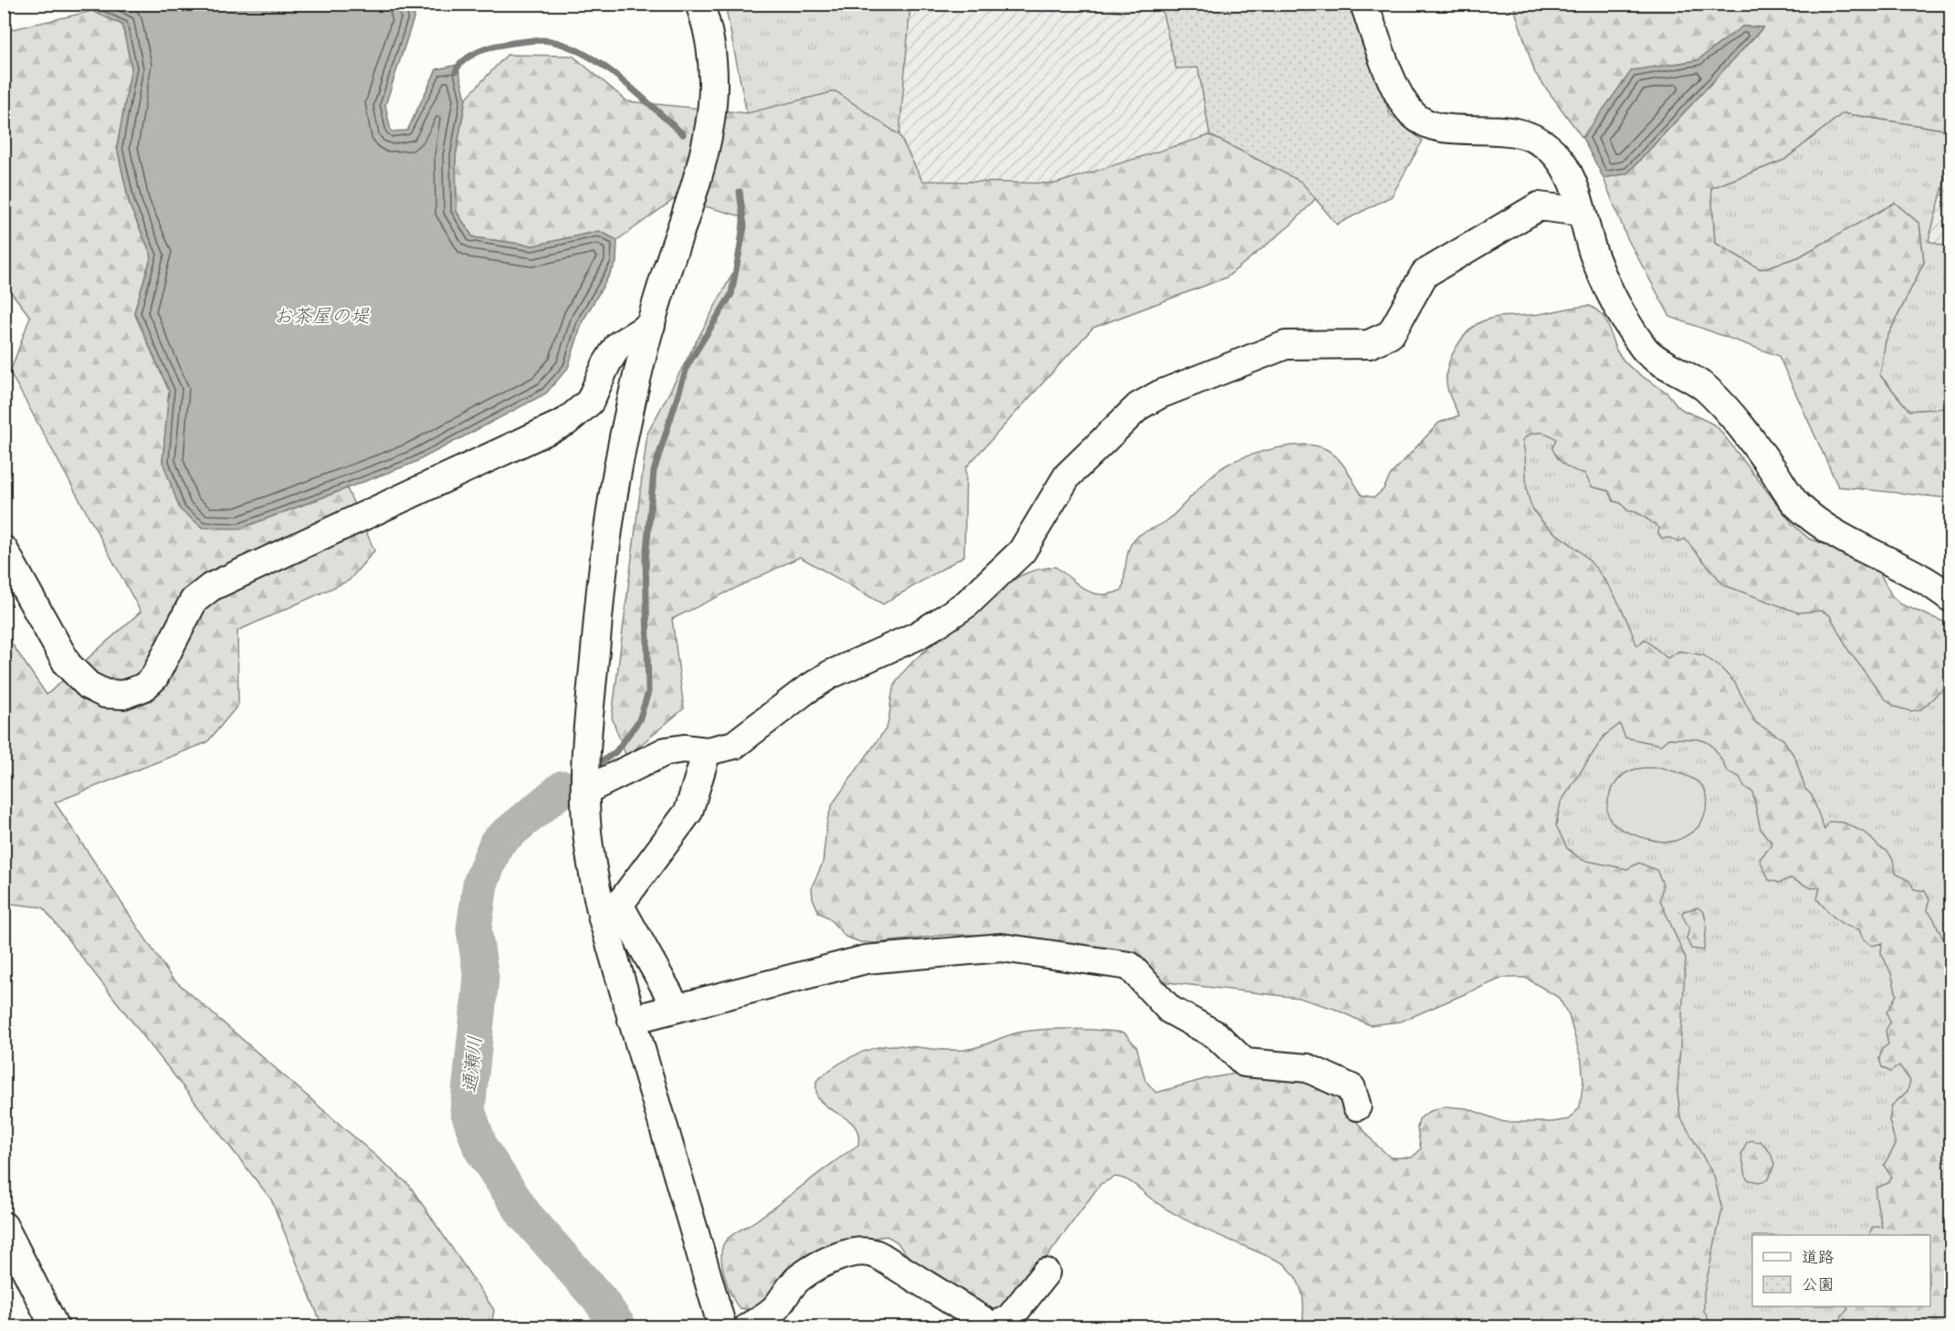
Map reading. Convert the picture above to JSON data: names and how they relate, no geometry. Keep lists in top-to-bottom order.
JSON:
{
  "water": ["お茶屋の堤", "通瀬川"],
  "legend": ["道路", "公園"]
}
